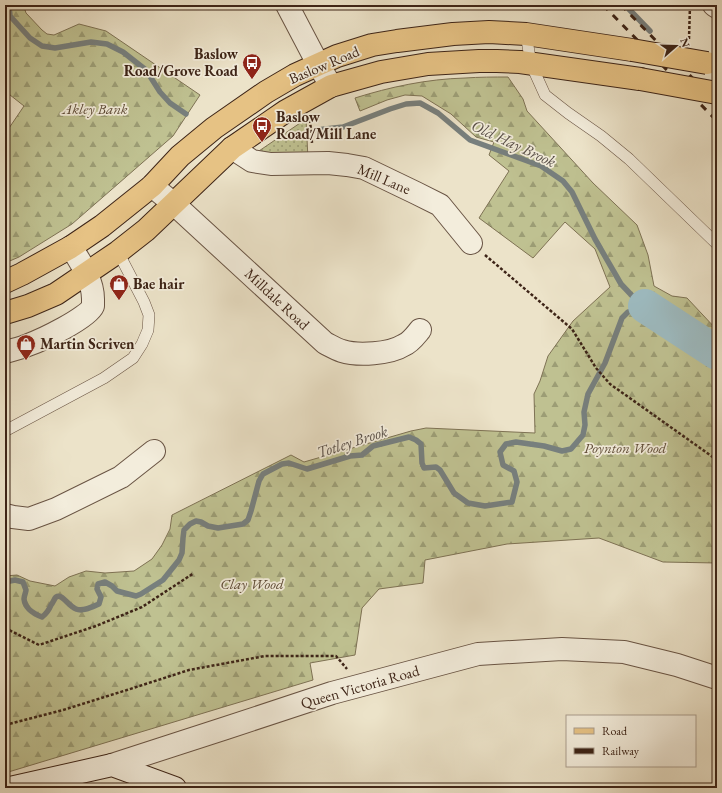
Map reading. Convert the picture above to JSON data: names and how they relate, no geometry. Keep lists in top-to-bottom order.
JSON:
{
  "streets": {
    "main road": ["Baslow Road"],
    "street": ["Mill Lane", "Milldale Road", "Queen Victoria Road"]
  },
  "crossings": [
    ["Baslow Road", "Milldale Road"]
  ],
  "water": ["Old Hay Brook", "Totley Brook"],
  "parks": ["Akley Bank", "Poynton Wood", "Clay Wood"],
  "places": {
    "bus stop": ["Baslow Road/Grove Road", "Baslow Road/Mill Lane"],
    "shop": ["Bae hair", "Martin Scriven"]
  },
  "legend": ["Road", "Railway"],
  "north": "right"
}
